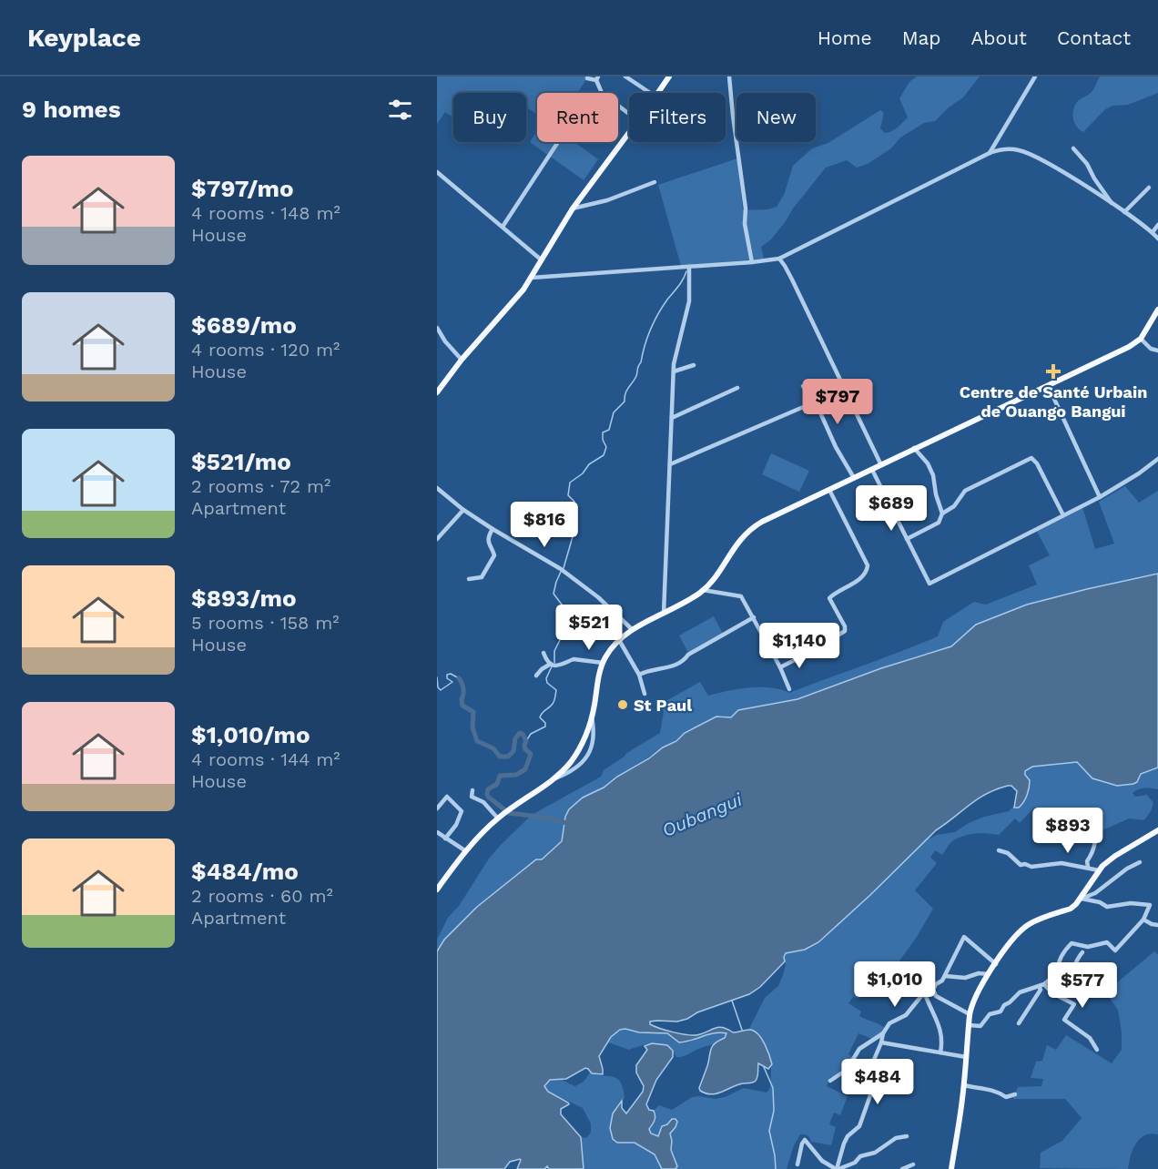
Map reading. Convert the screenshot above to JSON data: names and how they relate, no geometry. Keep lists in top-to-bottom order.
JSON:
{
  "water": ["Oubangui"],
  "places": {
    "health": ["Centre de Santé Urbain de Ouango Bangui"],
    "other": ["St Paul"]
  },
  "page": {
    "header": "Keyplace",
    "nav": [
      "Home",
      "Map",
      "About",
      "Contact"
    ],
    "heading": "9 homes",
    "chip": [
      "Buy",
      "Rent",
      "Filters",
      "New"
    ],
    "list": [
      {
        "name": "$797/mo",
        "note": "4 rooms · 148 m² · House"
      },
      {
        "name": "$689/mo",
        "note": "4 rooms · 120 m² · House"
      },
      {
        "name": "$521/mo",
        "note": "2 rooms · 72 m² · Apartment"
      },
      {
        "name": "$893/mo",
        "note": "5 rooms · 158 m² · House"
      },
      {
        "name": "$1,010/mo",
        "note": "4 rooms · 144 m² · House"
      },
      {
        "name": "$484/mo",
        "note": "2 rooms · 60 m² · Apartment"
      }
    ],
    "price": [
      "$797",
      "$689",
      "$816",
      "$521",
      "$1,140",
      "$893",
      "$1,010",
      "$577",
      "$484"
    ]
  }
}
